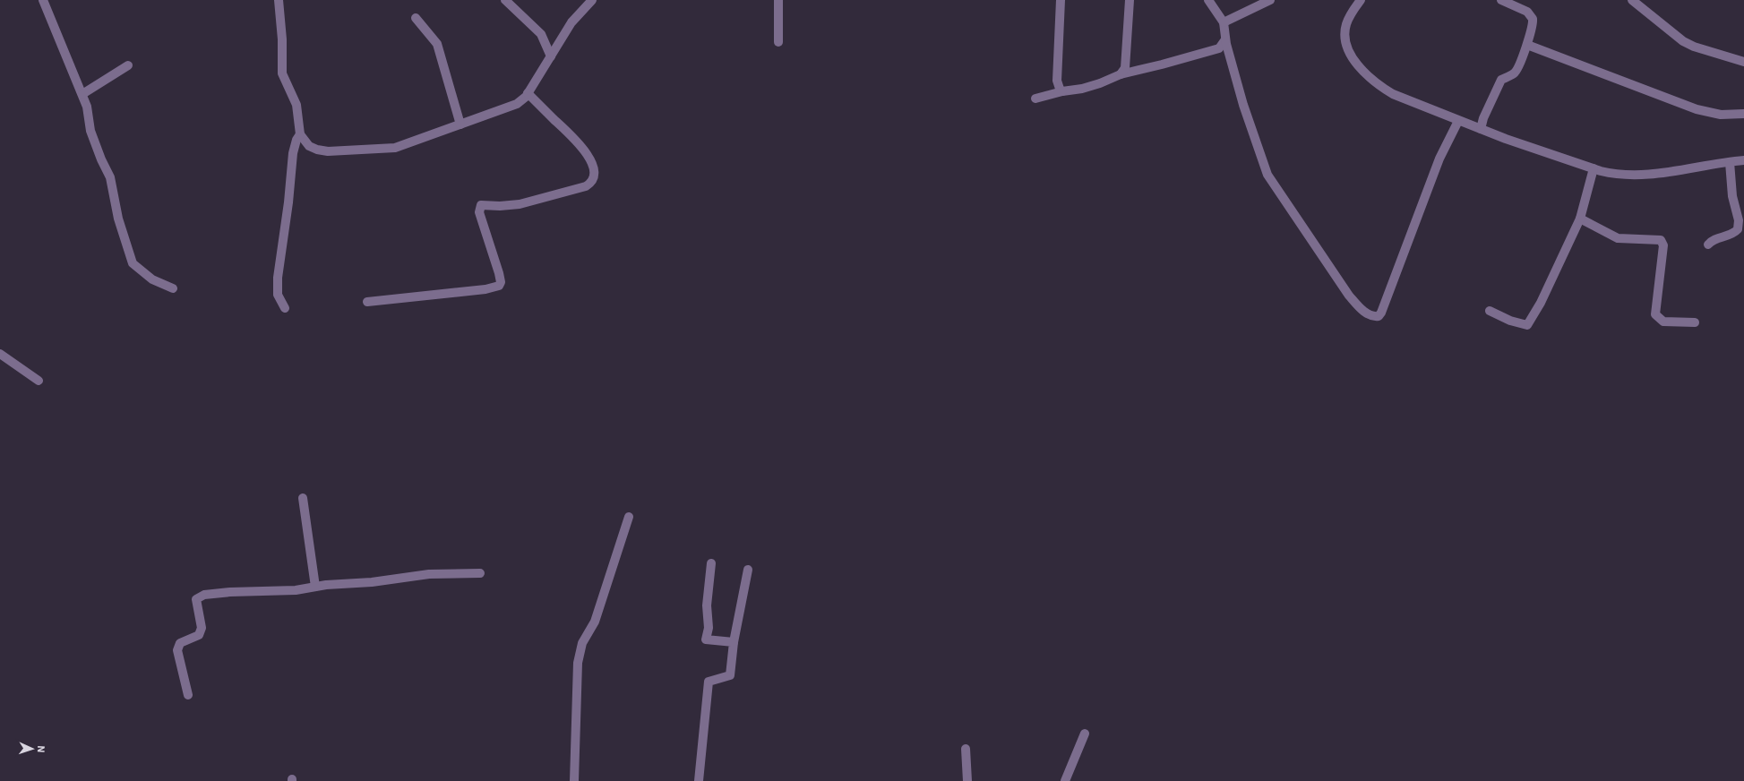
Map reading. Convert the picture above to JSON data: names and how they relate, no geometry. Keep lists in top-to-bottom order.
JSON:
{
  "north": "right"
}
